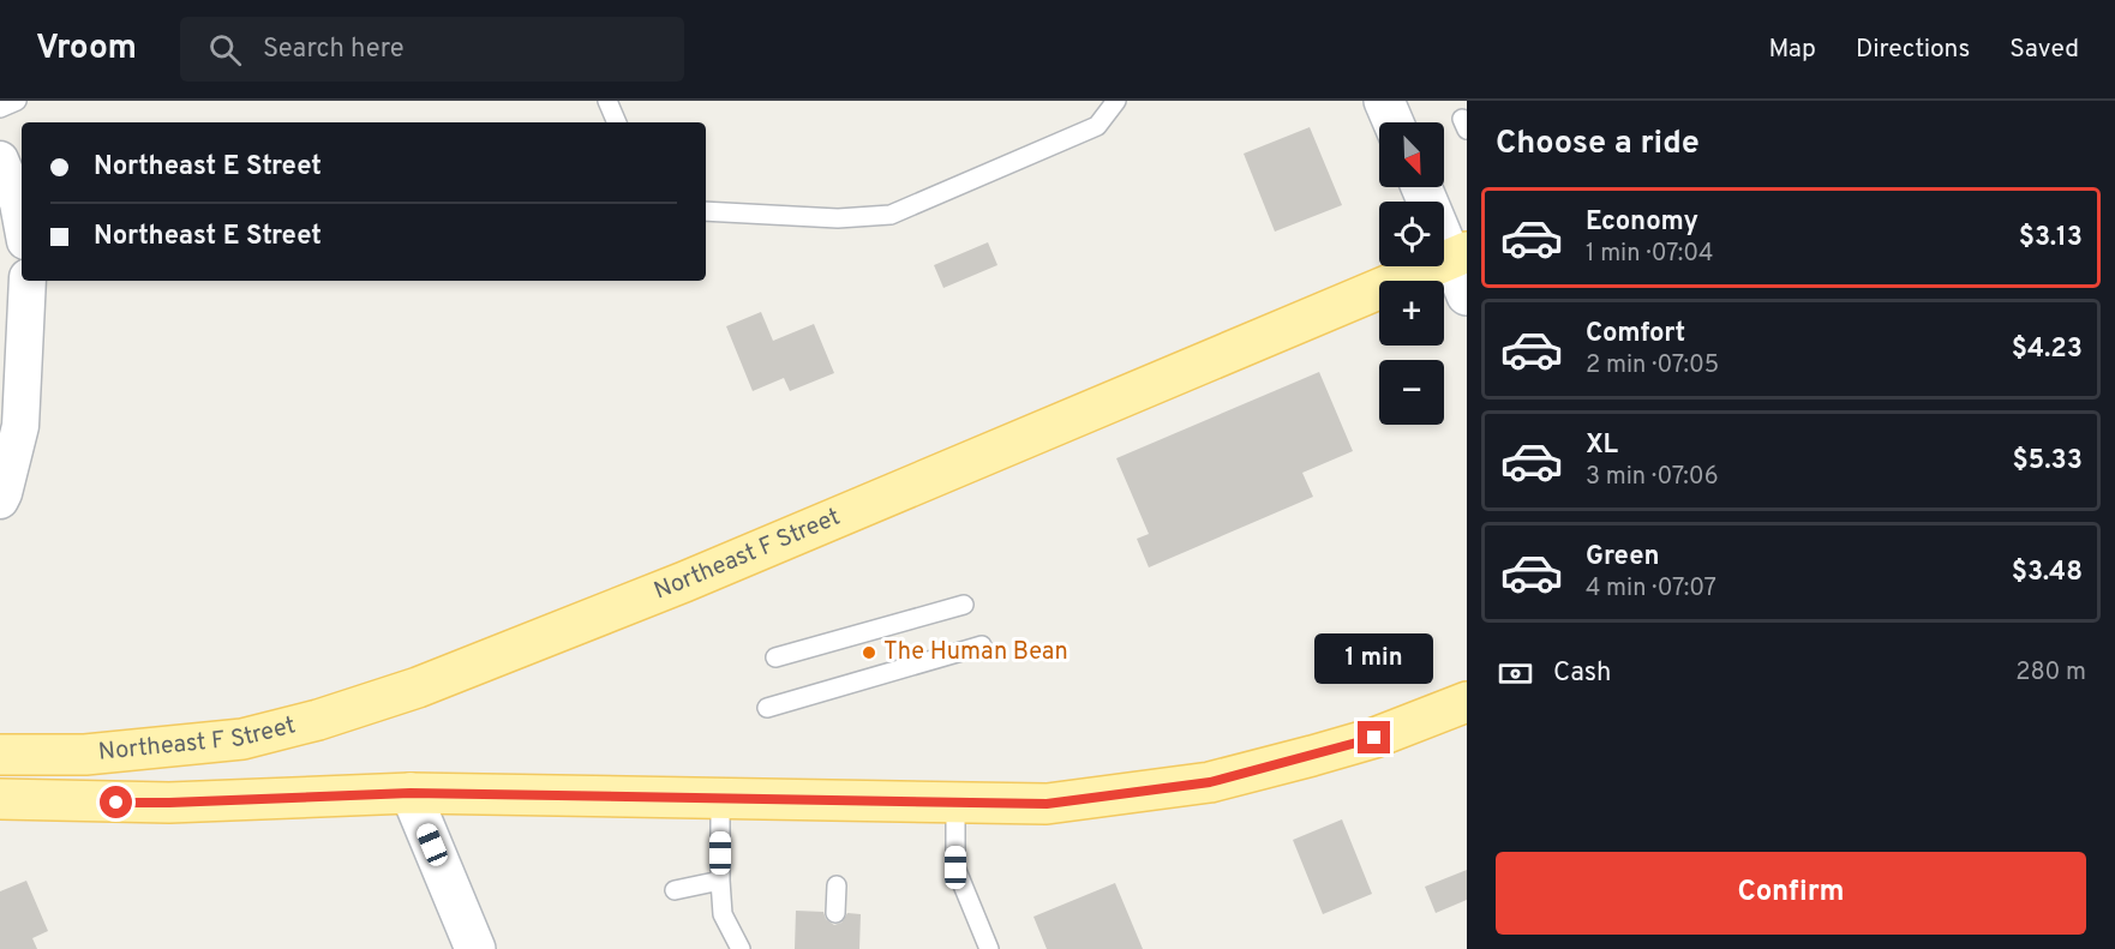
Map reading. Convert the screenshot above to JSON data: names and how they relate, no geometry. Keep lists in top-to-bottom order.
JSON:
{
  "streets": {
    "main road": ["Northeast F Street"]
  },
  "places": ["The Human Bean"],
  "north": "bottom right",
  "page": {
    "header": "Vroom",
    "search": "Search here",
    "nav": ["Map", "Directions", "Saved"],
    "heading": "Choose a ride",
    "map_buttons": ["+", "−"],
    "banner": ["Northeast E Street", "Northeast E Street"],
    "list": [
      {
        "name": "Economy",
        "note": "1 min · 07:04",
        "value": "$3.13"
      },
      {
        "name": "Comfort",
        "note": "2 min · 07:05",
        "value": "$4.23"
      },
      {
        "name": "XL",
        "note": "3 min · 07:06",
        "value": "$5.33"
      },
      {
        "name": "Green",
        "note": "4 min · 07:07",
        "value": "$3.48"
      }
    ],
    "bubble": "1 min",
    "pay": ["Cash", "280 m"],
    "buttons": "Confirm"
  }
}
